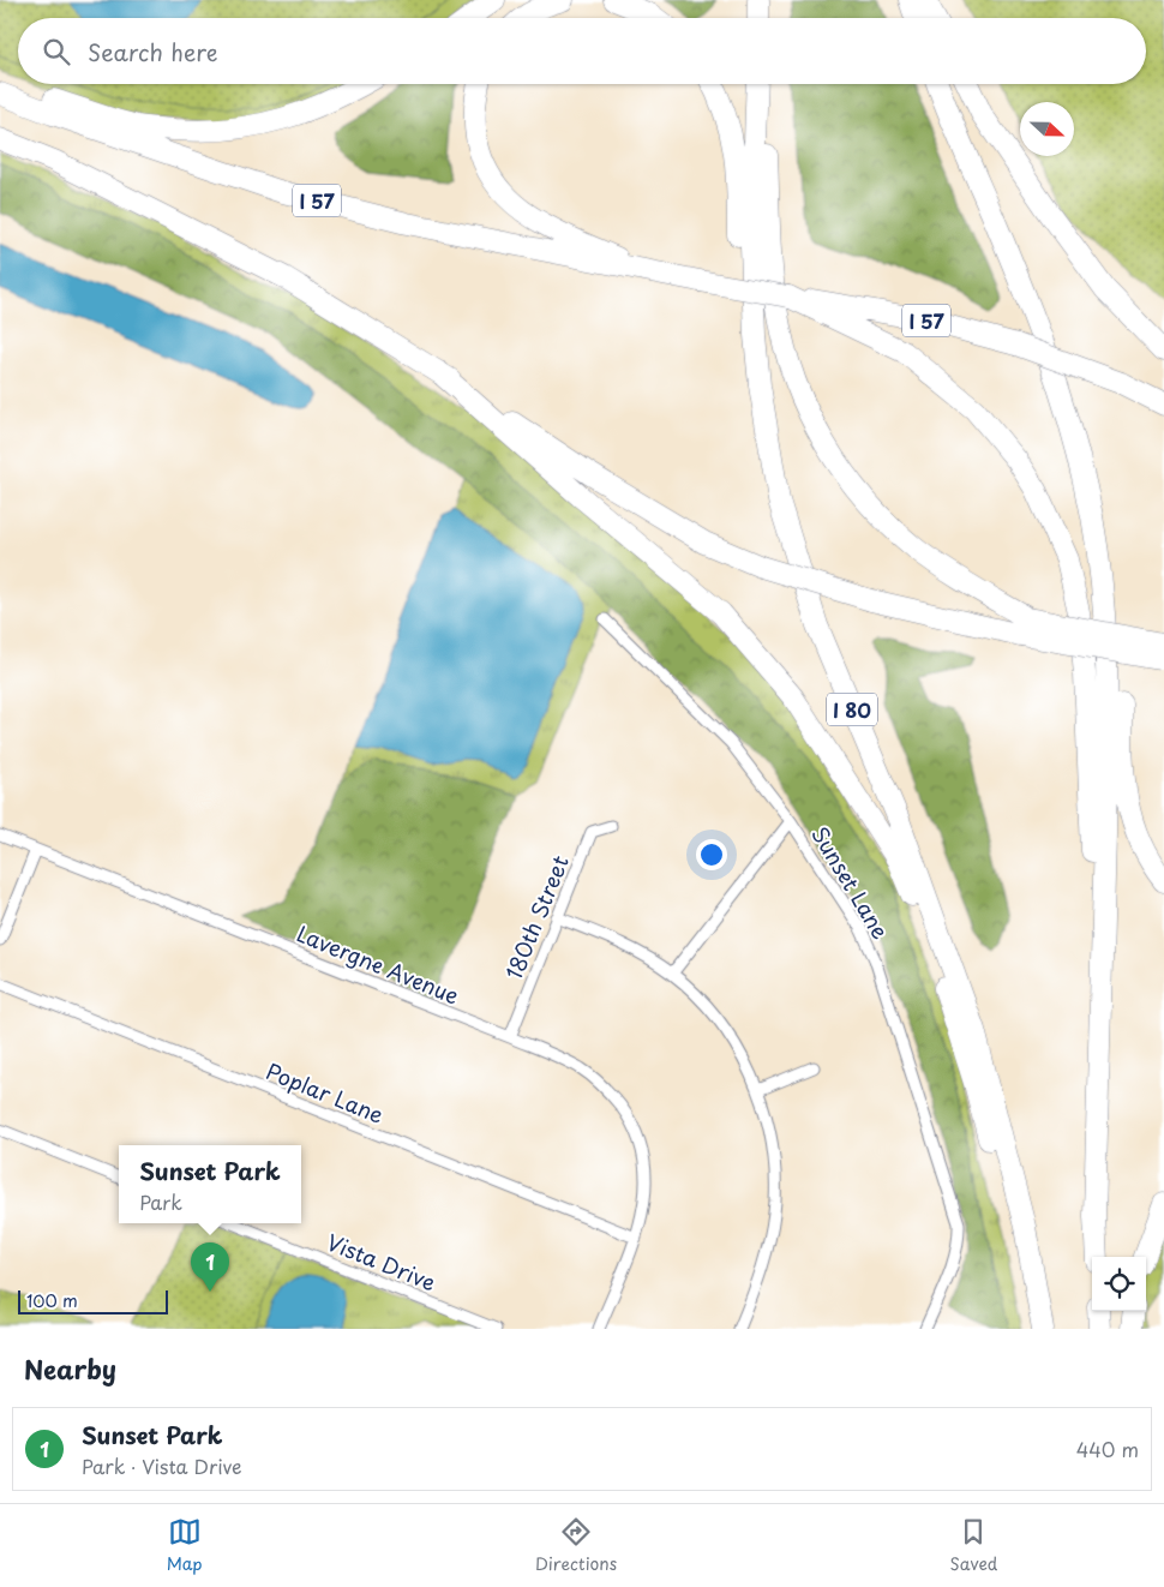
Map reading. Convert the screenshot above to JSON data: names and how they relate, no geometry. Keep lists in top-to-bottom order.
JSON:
{
  "streets": {
    "highway": ["I 57", "I 80"],
    "street": [
      "Sunset Lane",
      "180th Street",
      "Lavergne Avenue",
      "Poplar Lane",
      "Vista Drive"
    ]
  },
  "crossings": [
    ["180th Street", "Lavergne Avenue"],
    ["Lavergne Avenue", "Poplar Lane"]
  ],
  "scale_bar": "100 m",
  "north": "right",
  "page": {
    "search": "Search here",
    "popup": ["Sunset Park", "Park"],
    "pins": "1",
    "scale": "100 m",
    "heading": "Nearby",
    "list": [
      {
        "mark": "1",
        "name": "Sunset Park",
        "note": "Park · Vista Drive",
        "value": "440 m"
      }
    ],
    "nav": ["Map", "Directions", "Saved"]
  }
}
